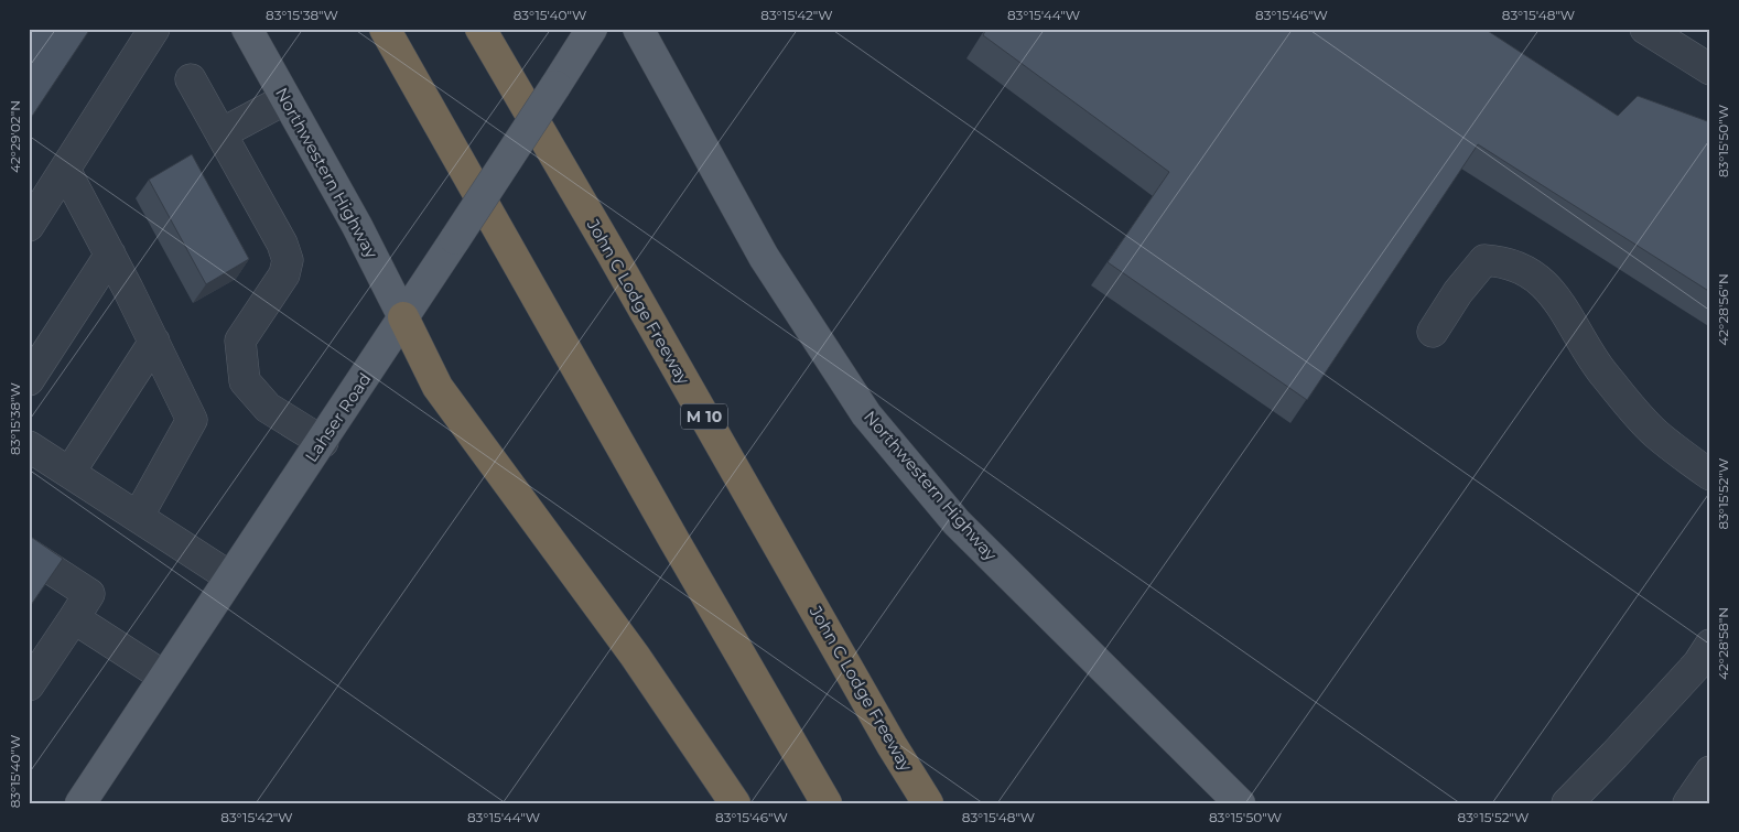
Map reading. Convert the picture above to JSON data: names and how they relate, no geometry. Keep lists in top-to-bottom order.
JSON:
{
  "streets": {
    "highway": ["John C Lodge Freeway", "M 10"],
    "main road": ["Northwestern Highway", "Lahser Road"]
  },
  "crossings": [
    ["Northwestern Highway", "Lahser Road"]
  ],
  "coordinates": [
    "83°15'38\"W",
    "83°15'40\"W",
    "83°15'42\"W",
    "83°15'44\"W",
    "83°15'46\"W",
    "83°15'48\"W",
    "42°29'02\"N",
    "83°15'50\"W",
    "42°28'56\"N",
    "83°15'52\"W",
    "42°28'58\"N"
  ]
}
